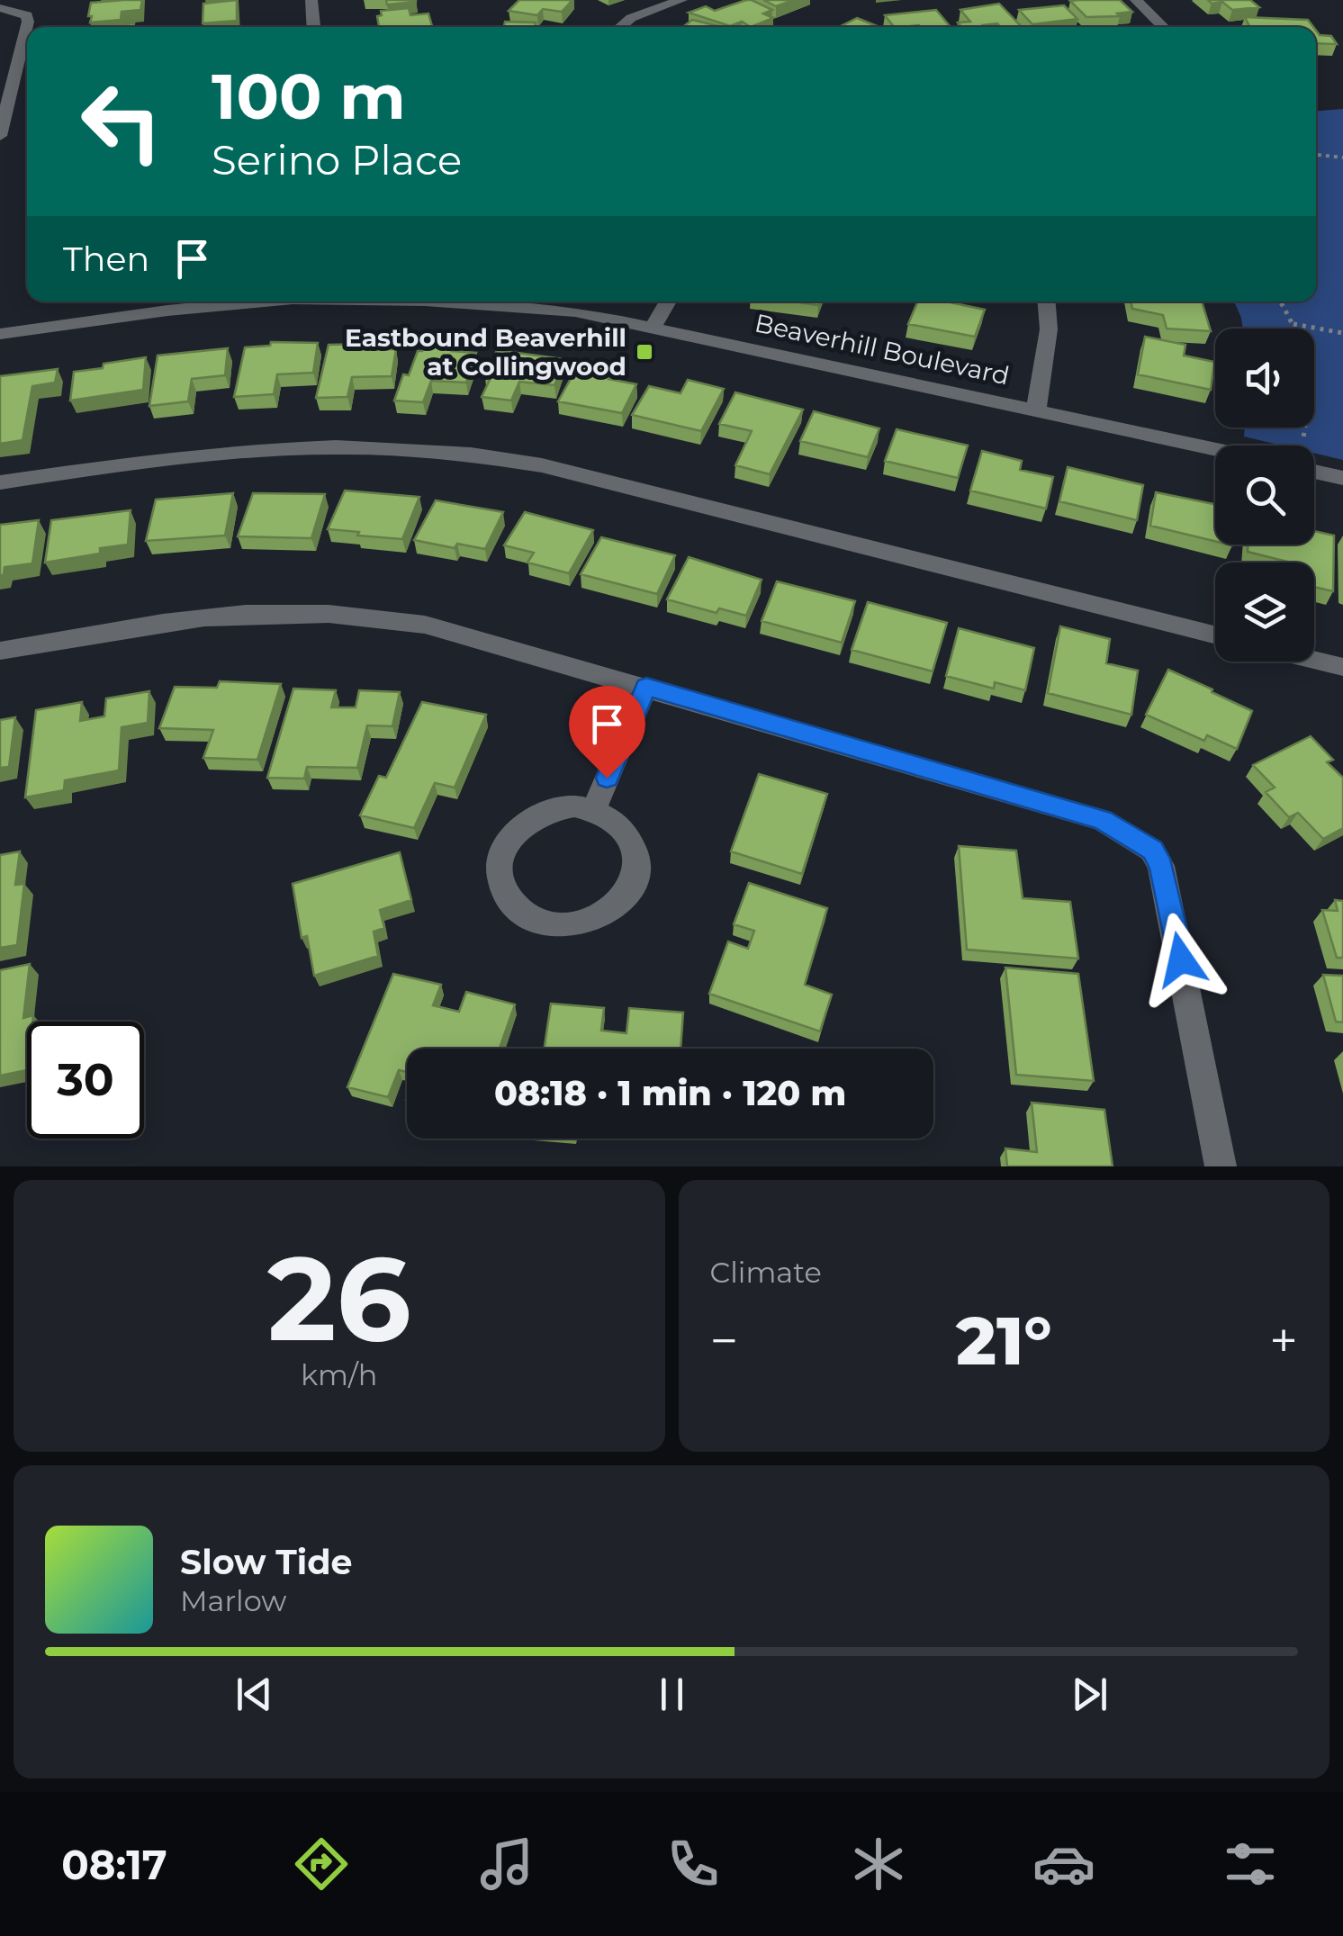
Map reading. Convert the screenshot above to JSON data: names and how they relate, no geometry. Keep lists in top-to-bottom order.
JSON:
{
  "streets": {
    "street": ["Beaverhill Boulevard"]
  },
  "places": {
    "transit": ["Eastbound Beaverhill at Collingwood"]
  },
  "page": {
    "turn": ["100 m", "Serino Place"],
    "then": "Then",
    "limit": "30",
    "trip": "08:18 · 1 min · 120 m",
    "tile": [
      ["26", "km/h"],
      "Climate"
    ],
    "heat": ["−", "21°", "+"],
    "song": ["Slow Tide", "Marlow"],
    "tabs": "08:17"
  }
}
